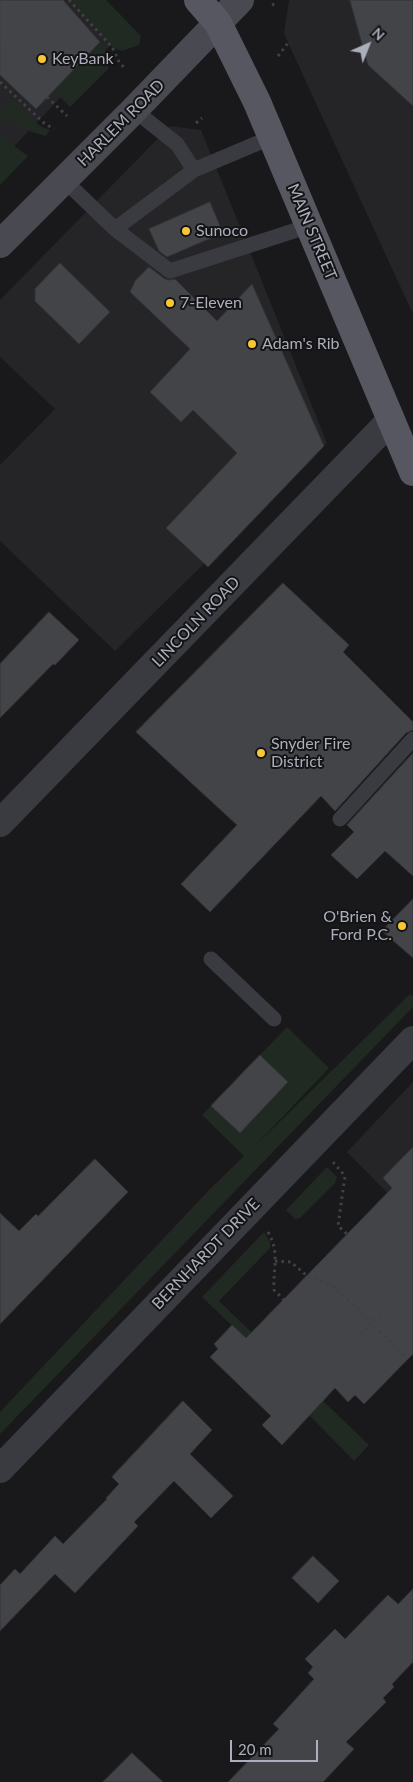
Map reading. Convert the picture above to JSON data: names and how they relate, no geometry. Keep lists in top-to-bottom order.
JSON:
{
  "streets": {
    "main road": ["HARLEM ROAD", "MAIN STREET"],
    "street": ["LINCOLN ROAD", "BERNHARDT DRIVE"]
  },
  "crossings": [
    ["HARLEM ROAD", "MAIN STREET"],
    ["MAIN STREET", "LINCOLN ROAD"]
  ],
  "places": [
    "KeyBank",
    "Sunoco",
    "7-Eleven",
    "Adam's Rib",
    "Snyder Fire District",
    "O'Brien & Ford P.C."
  ],
  "scale_bar": "20 m",
  "north": "top right"
}
